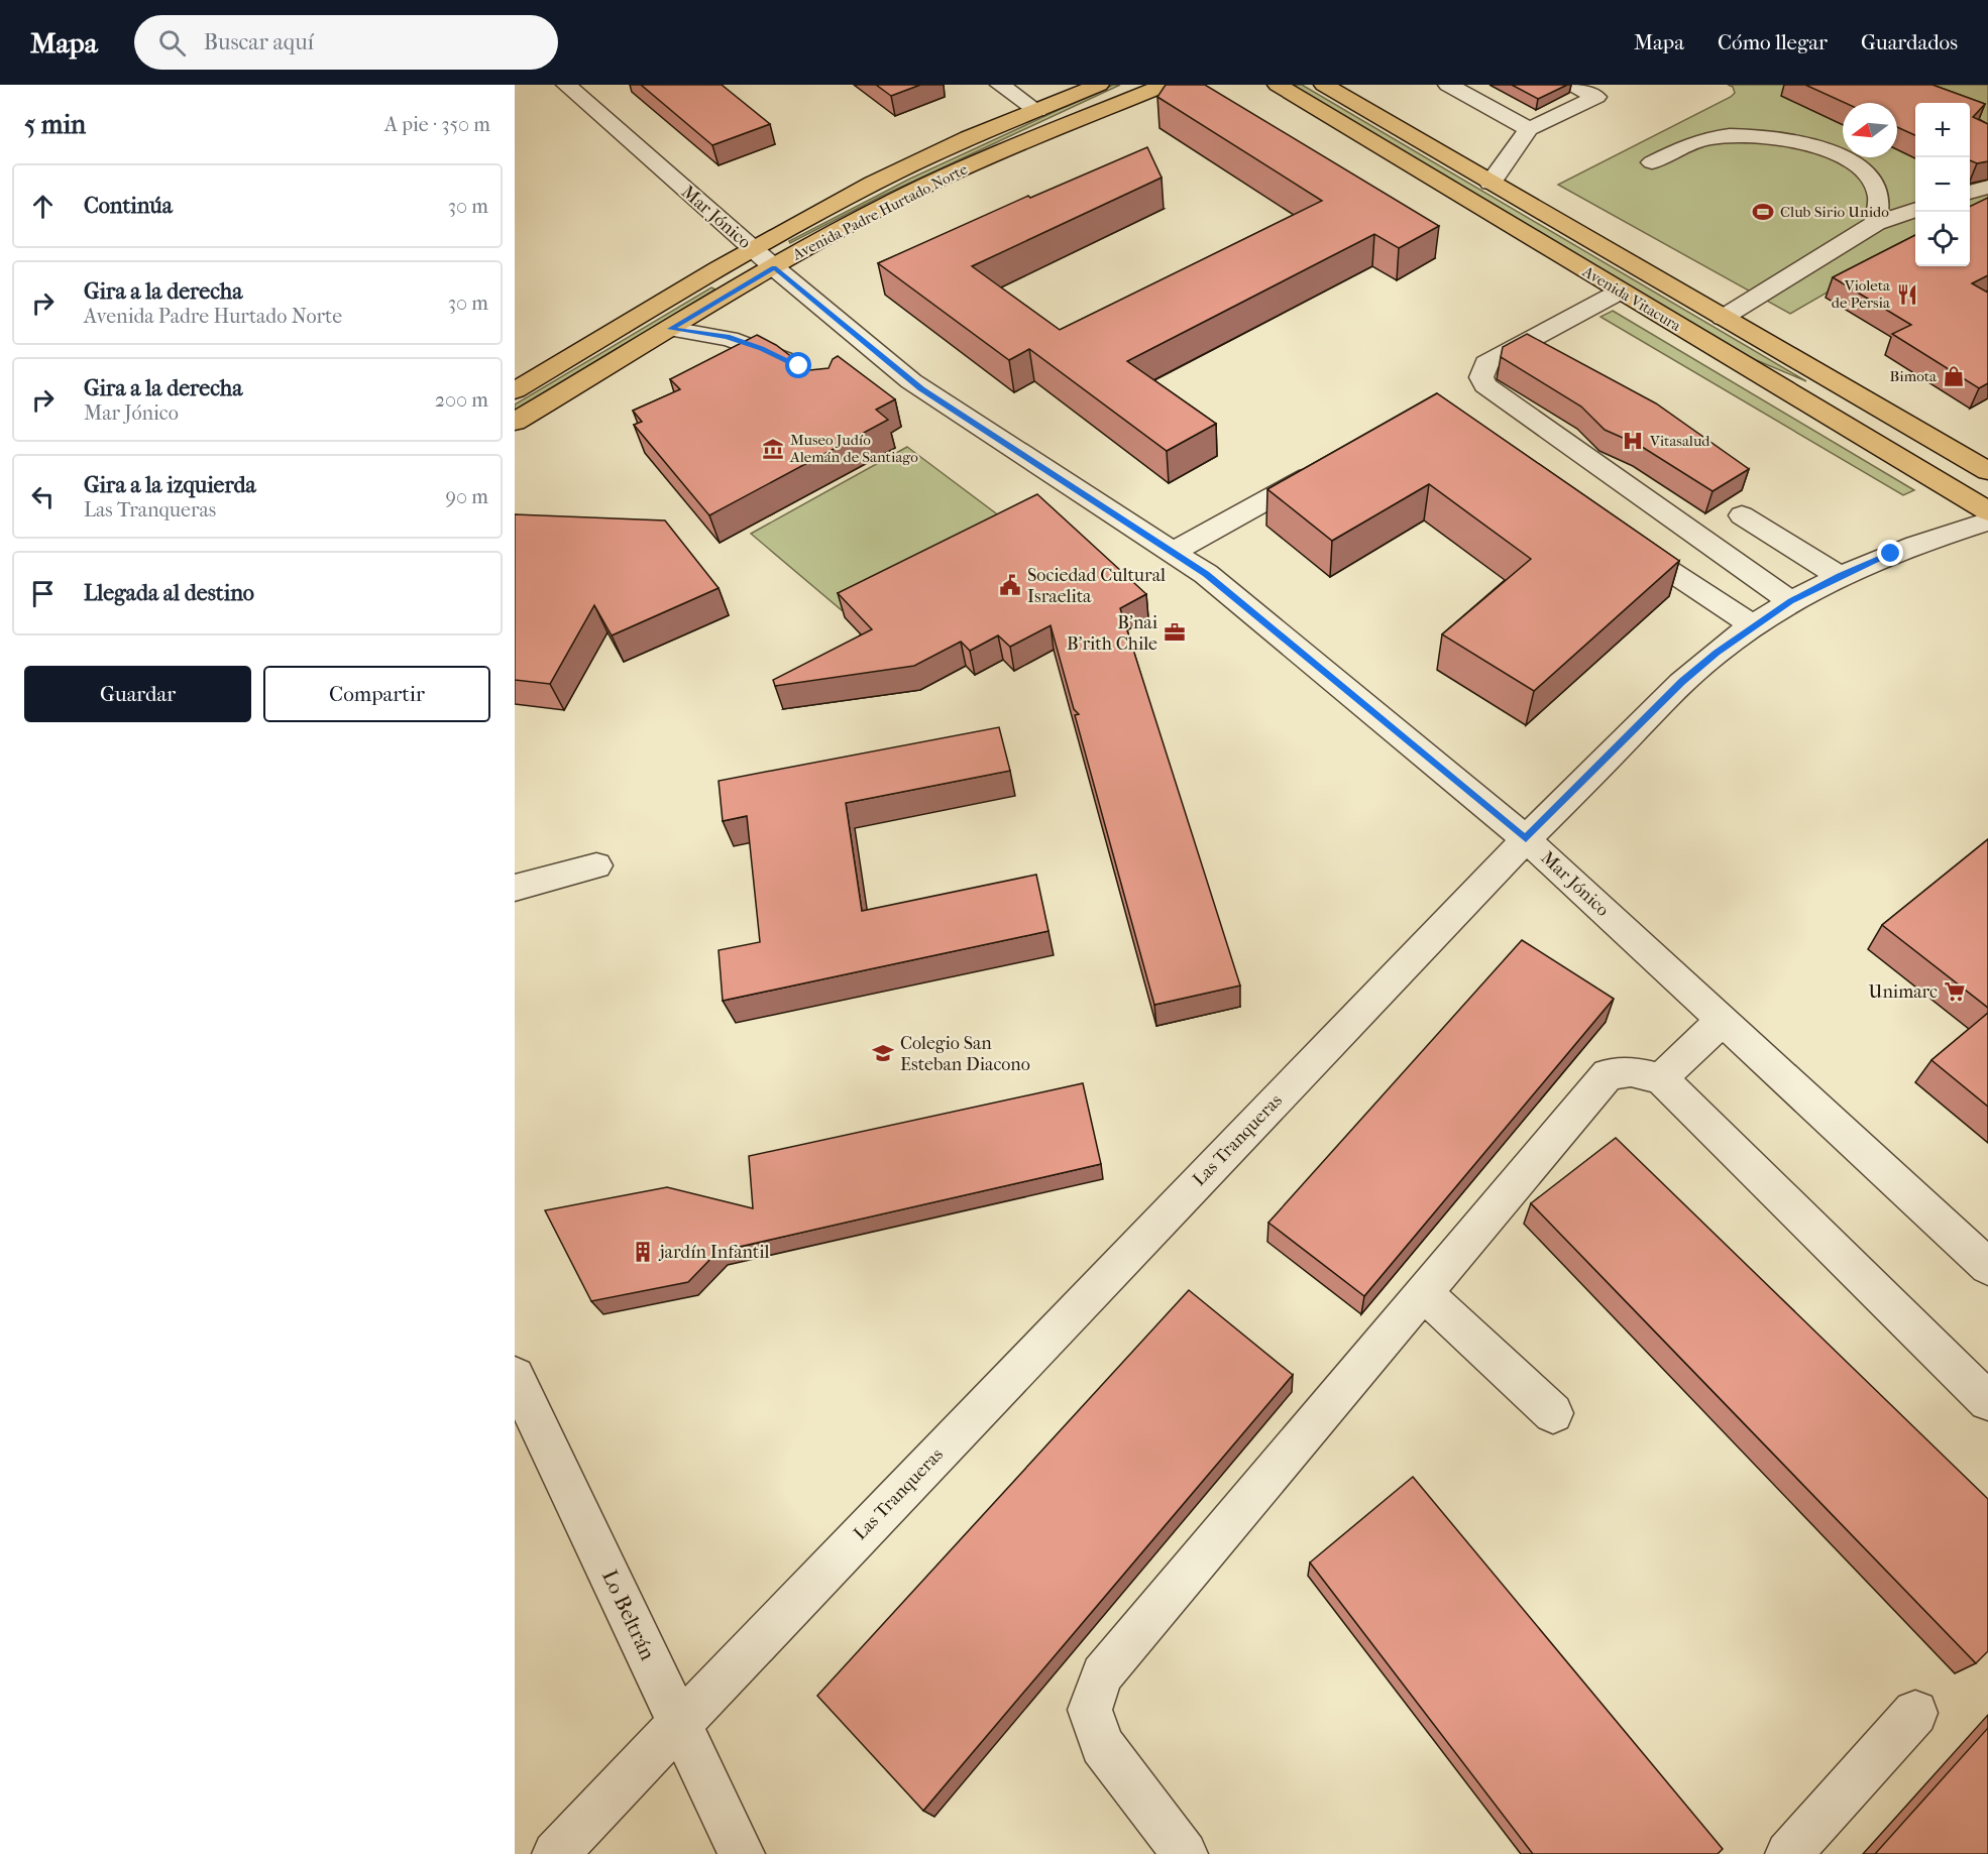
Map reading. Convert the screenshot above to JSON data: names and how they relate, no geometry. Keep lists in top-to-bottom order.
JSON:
{
  "streets": {
    "main road": ["Avenida Padre Hurtado Norte", "Avenida Vitacura"],
    "street": ["Mar Jónico", "Las Tranqueras", "Lo Beltrán"]
  },
  "crossings": [
    ["Avenida Padre Hurtado Norte", "Mar Jónico"],
    ["Mar Jónico", "Las Tranqueras"],
    ["Las Tranqueras", "Lo Beltrán"]
  ],
  "places": {
    "sports": ["Club Sirio Unido"],
    "restaurant": ["Violeta de Persia"],
    "shop": ["Bimota"],
    "hospital": ["Vitasalud"],
    "museum": ["Museo Judío Alemán de Santiago"],
    "public building": ["Sociedad Cultural Israelita"],
    "office": ["B'nai B'rith Chile"],
    "supermarket": ["Unimarc"],
    "school or university": ["Colegio San Esteban Diacono"],
    "building": ["jardín Infantil"]
  },
  "north": "left",
  "page": {
    "header": "Mapa",
    "search": "Buscar aquí",
    "nav": ["Mapa", "Cómo llegar", "Guardados"],
    "heading": ["5 min", "A pie · 350 m"],
    "map_buttons": ["+", "−"],
    "list": [
      ["Continúa", "30 m"],
      ["Gira a la derecha", "Avenida Padre Hurtado Norte", "30 m"],
      ["Gira a la derecha", "Mar Jónico", "200 m"],
      ["Gira a la izquierda", "Las Tranqueras", "90 m"],
      "Llegada al destino"
    ],
    "buttons": ["Guardar", "Compartir"]
  }
}
